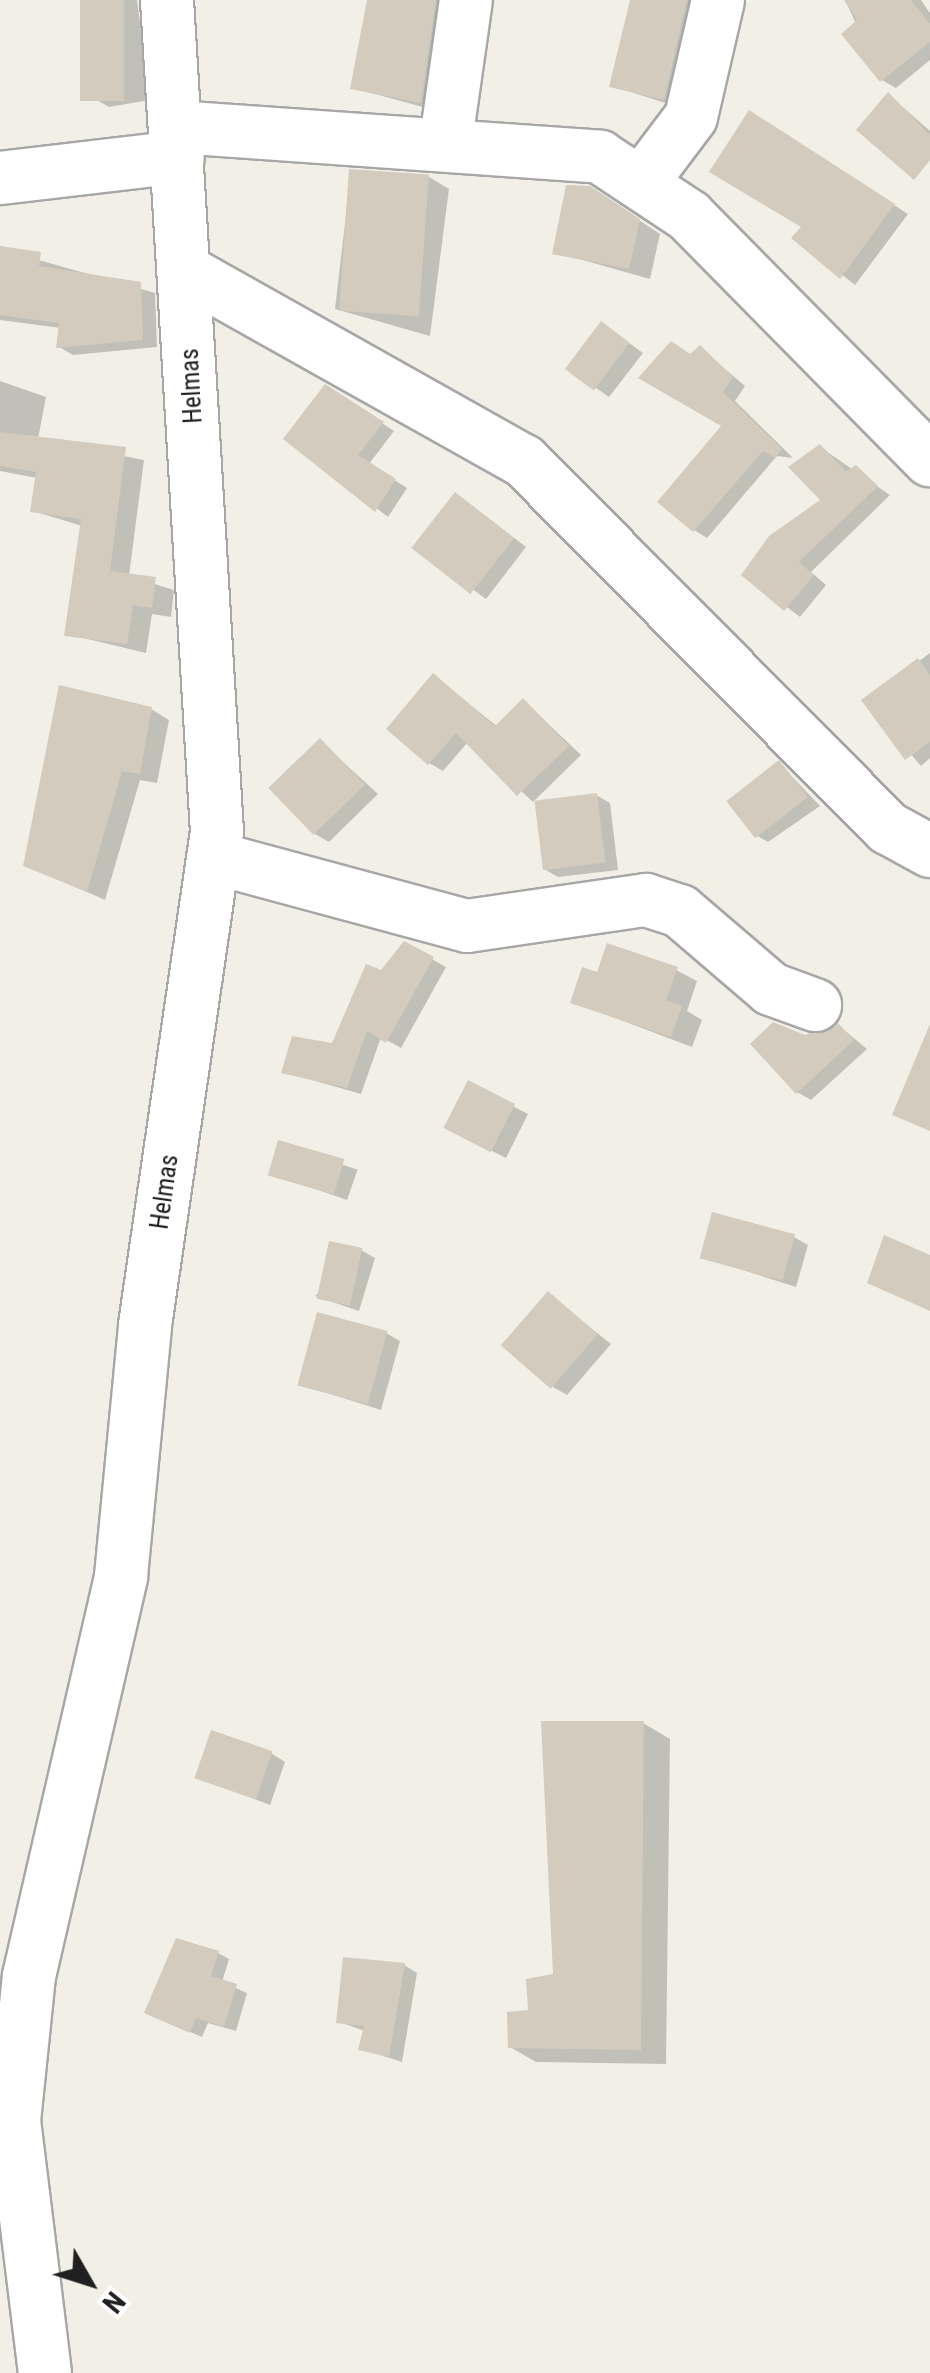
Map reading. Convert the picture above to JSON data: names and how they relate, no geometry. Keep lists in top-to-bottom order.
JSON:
{
  "streets": {
    "street": ["Helmas"]
  },
  "north": "bottom right"
}
